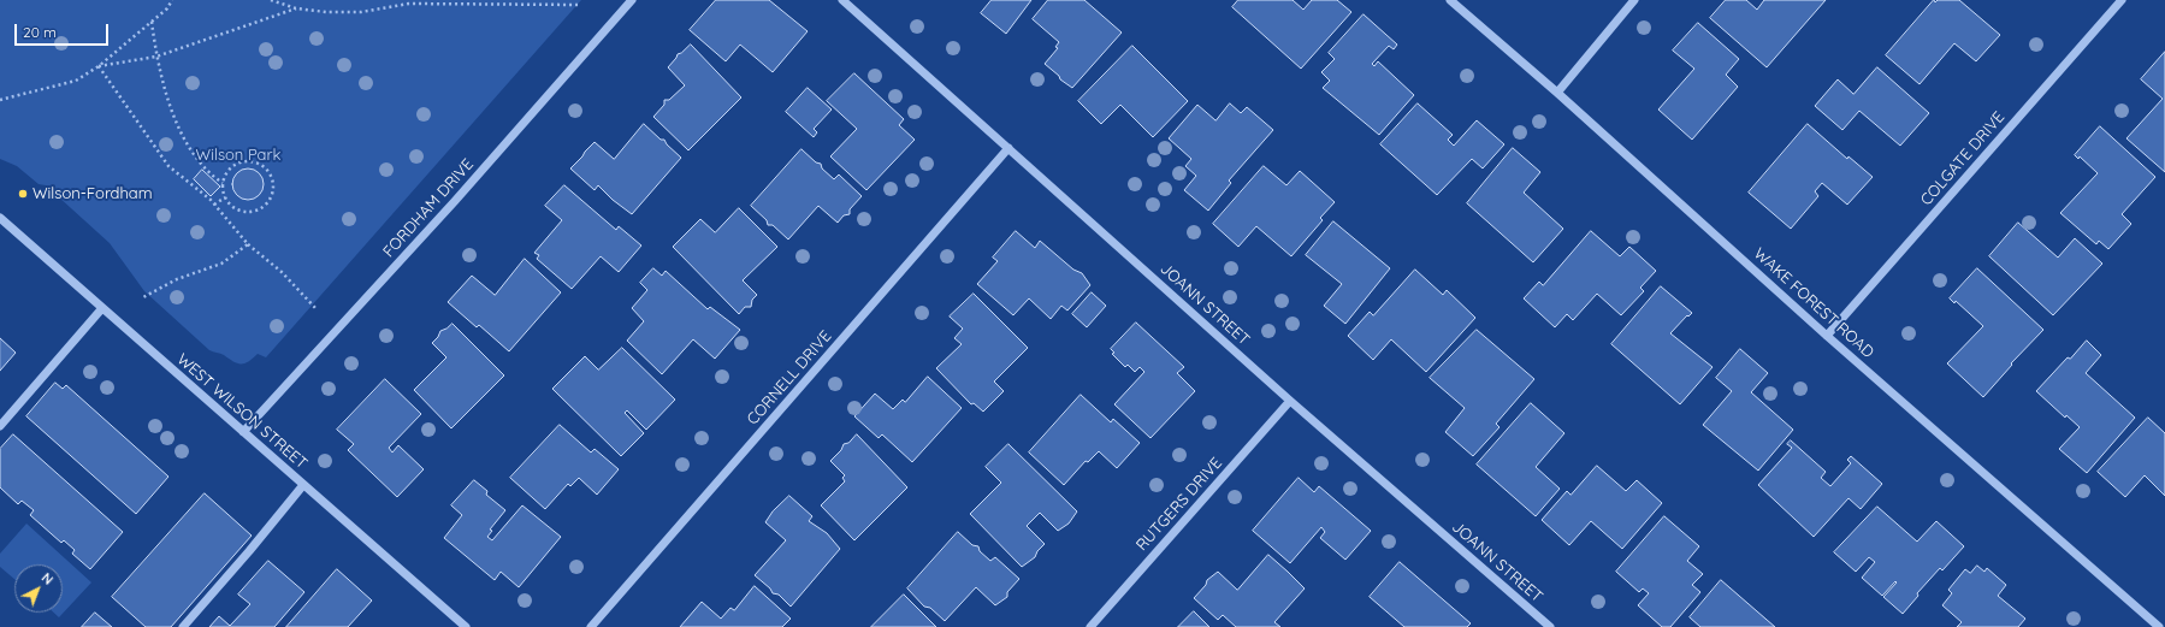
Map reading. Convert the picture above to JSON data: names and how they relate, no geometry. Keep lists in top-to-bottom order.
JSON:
{
  "streets": {
    "street": [
      "COLGATE DRIVE",
      "FORDHAM DRIVE",
      "WAKE FOREST ROAD",
      "JOANN STREET",
      "CORNELL DRIVE",
      "WEST WILSON STREET",
      "RUTGERS DRIVE"
    ]
  },
  "crossings": [
    ["COLGATE DRIVE", "WAKE FOREST ROAD"],
    ["FORDHAM DRIVE", "WEST WILSON STREET"],
    ["JOANN STREET", "CORNELL DRIVE"],
    ["JOANN STREET", "RUTGERS DRIVE"]
  ],
  "parks": ["Wilson Park"],
  "places": ["Wilson-Fordham"],
  "scale_bar": "20 m",
  "north": "top right"
}
